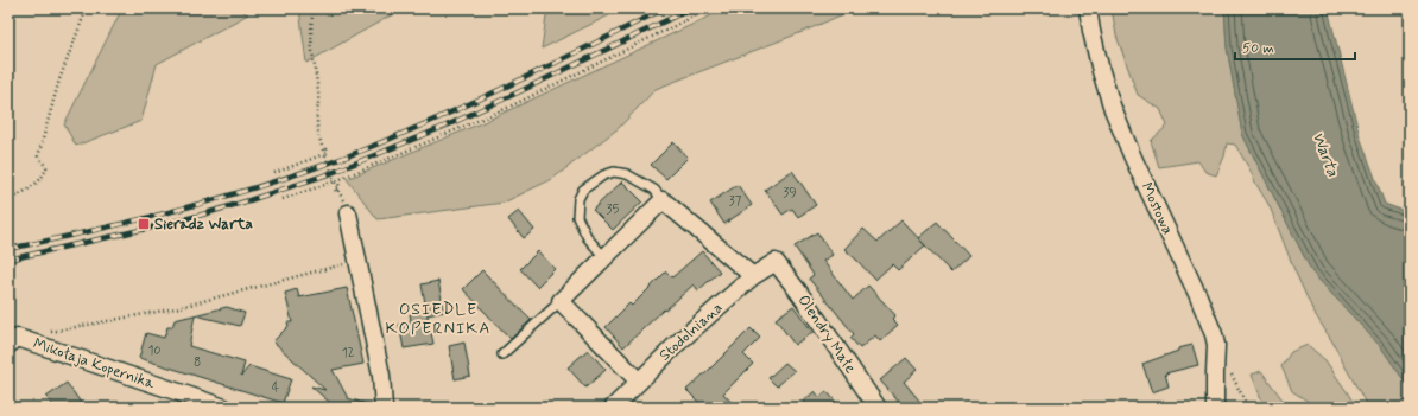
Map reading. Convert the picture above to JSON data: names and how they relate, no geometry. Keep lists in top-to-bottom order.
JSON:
{
  "streets": {
    "street": [
      "Mostowa",
      "Stodolniana",
      "Olendry Małe",
      "Mikołaja Kopernika"
    ]
  },
  "crossings": [
    ["Stodolniana", "Olendry Małe"]
  ],
  "districts": ["OSIEDLE KOPERNIKA"],
  "water": ["Warta"],
  "places": {
    "transit": ["Sieradz Warta"]
  },
  "house_numbers": [
    "39",
    "37",
    "35",
    "10",
    "12",
    "8",
    "4"
  ],
  "scale_bar": "50 m"
}
